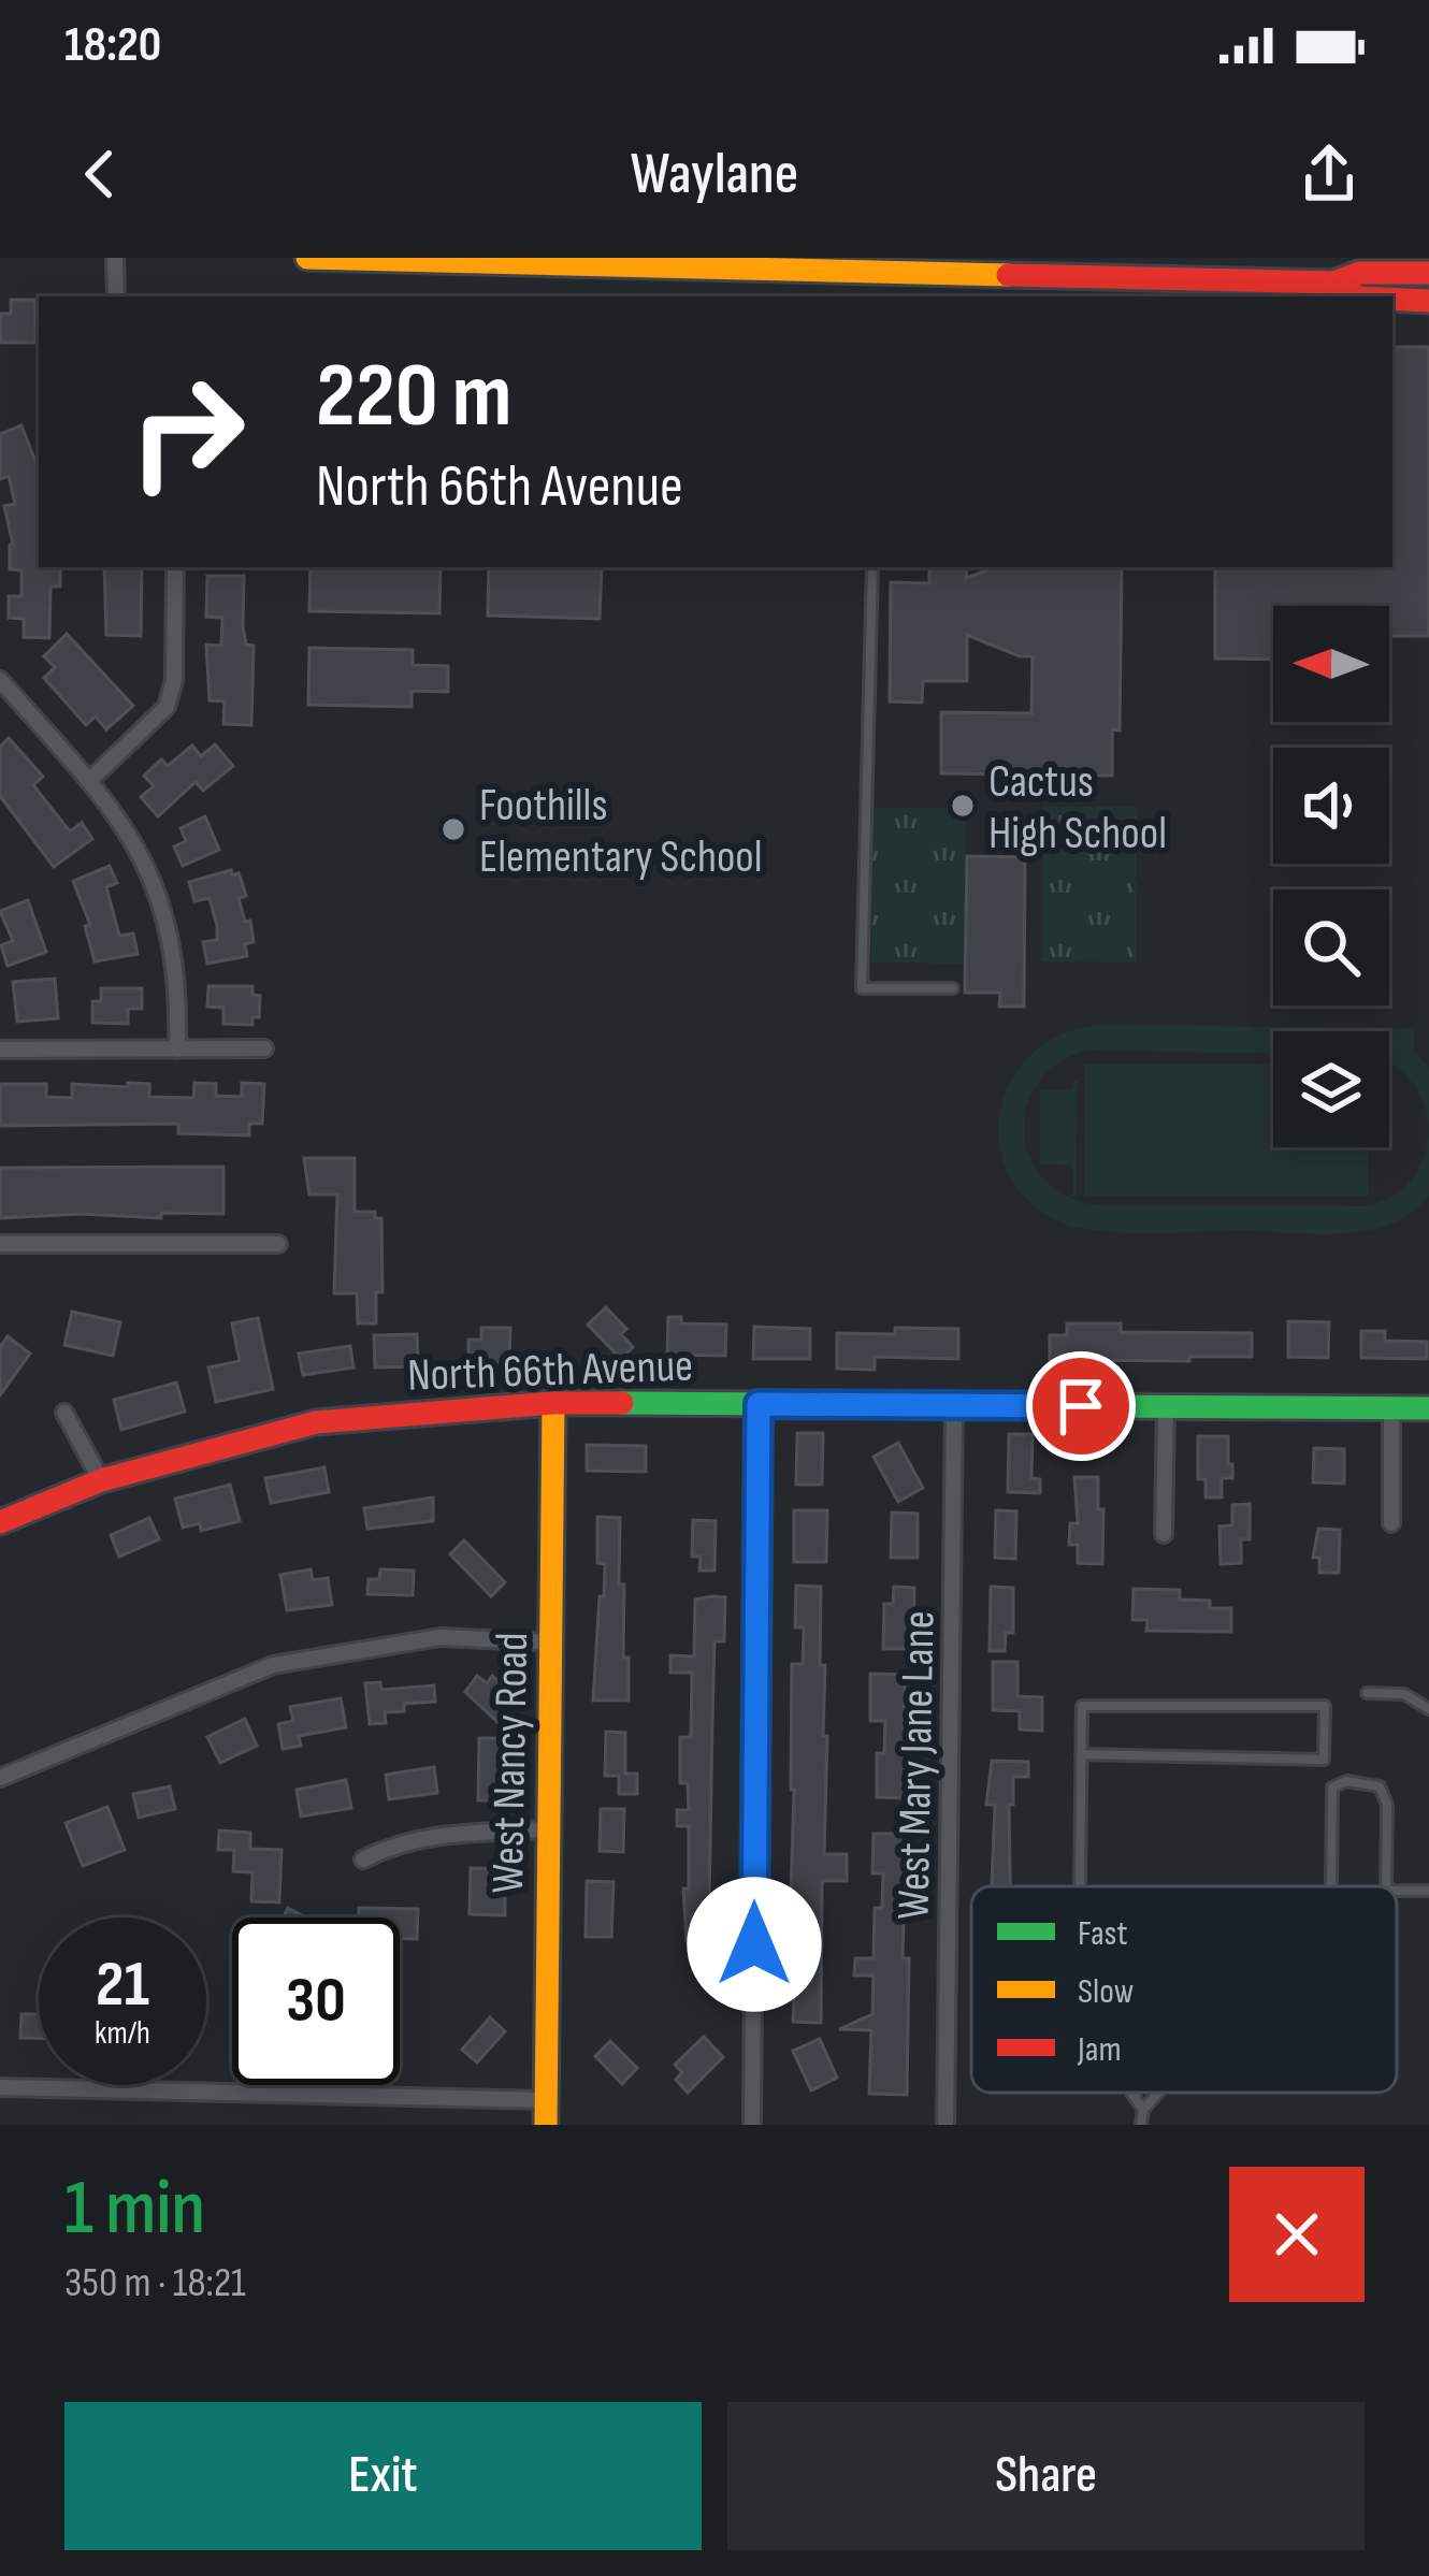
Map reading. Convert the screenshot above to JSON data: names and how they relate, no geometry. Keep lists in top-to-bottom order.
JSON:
{
  "streets": {
    "street": ["North 66th Avenue", "West Nancy Road", "West Mary Jane Lane"]
  },
  "crossings": [
    ["North 66th Avenue", "West Nancy Road"],
    ["North 66th Avenue", "West Mary Jane Lane"]
  ],
  "places": ["Cactus High School", "Foothills Elementary School"],
  "legend": ["Fast", "Slow", "Jam"],
  "north": "left",
  "page": {
    "status": "18:20",
    "header": "Waylane",
    "turn": ["220 m", "North 66th Avenue"],
    "speed": "21 km/h",
    "limit": "30",
    "heading": ["1 min", "350 m · 18:21"],
    "buttons": ["Exit", "Share"]
  }
}
